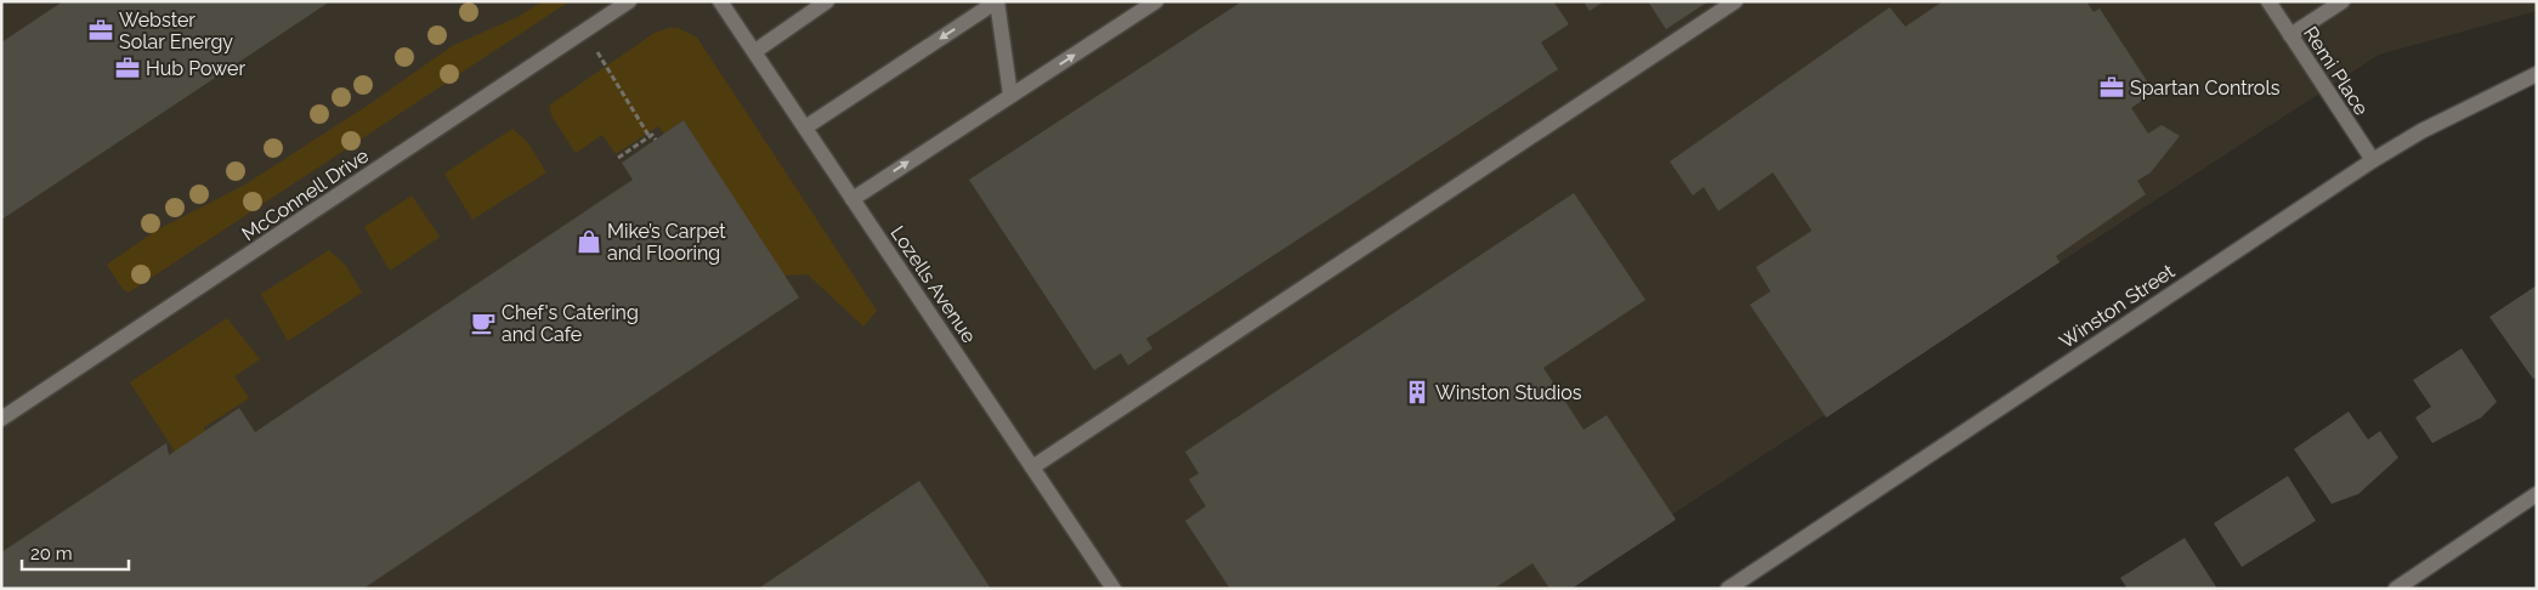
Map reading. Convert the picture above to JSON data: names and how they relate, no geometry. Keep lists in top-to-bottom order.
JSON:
{
  "streets": {
    "street": [
      "Remi Place",
      "McConnell Drive",
      "Lozells Avenue",
      "Winston Street"
    ]
  },
  "crossings": [
    ["Remi Place", "Winston Street"]
  ],
  "places": {
    "office": ["Webster Solar Energy", "Hub Power", "Spartan Controls"],
    "shop": ["Mike’s Carpet and Flooring"],
    "cafe": ["Chef's Catering and Cafe"],
    "building": ["Winston Studios"]
  },
  "scale_bar": "20 m"
}
